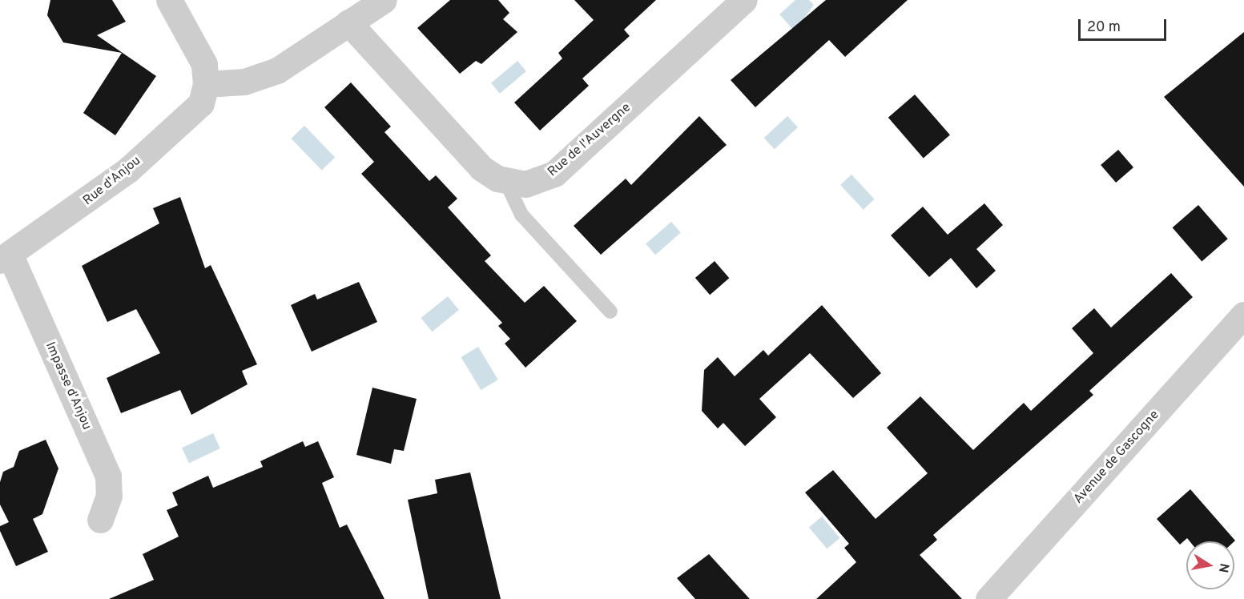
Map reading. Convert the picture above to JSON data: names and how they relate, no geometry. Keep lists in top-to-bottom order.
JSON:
{
  "streets": {
    "street": [
      "Rue de l'Auvergne",
      "Rue d'Anjou",
      "Impasse d'Anjou",
      "Avenue de Gascogne"
    ]
  },
  "crossings": [
    ["Rue d'Anjou", "Impasse d'Anjou"]
  ],
  "scale_bar": "20 m",
  "north": "right"
}
